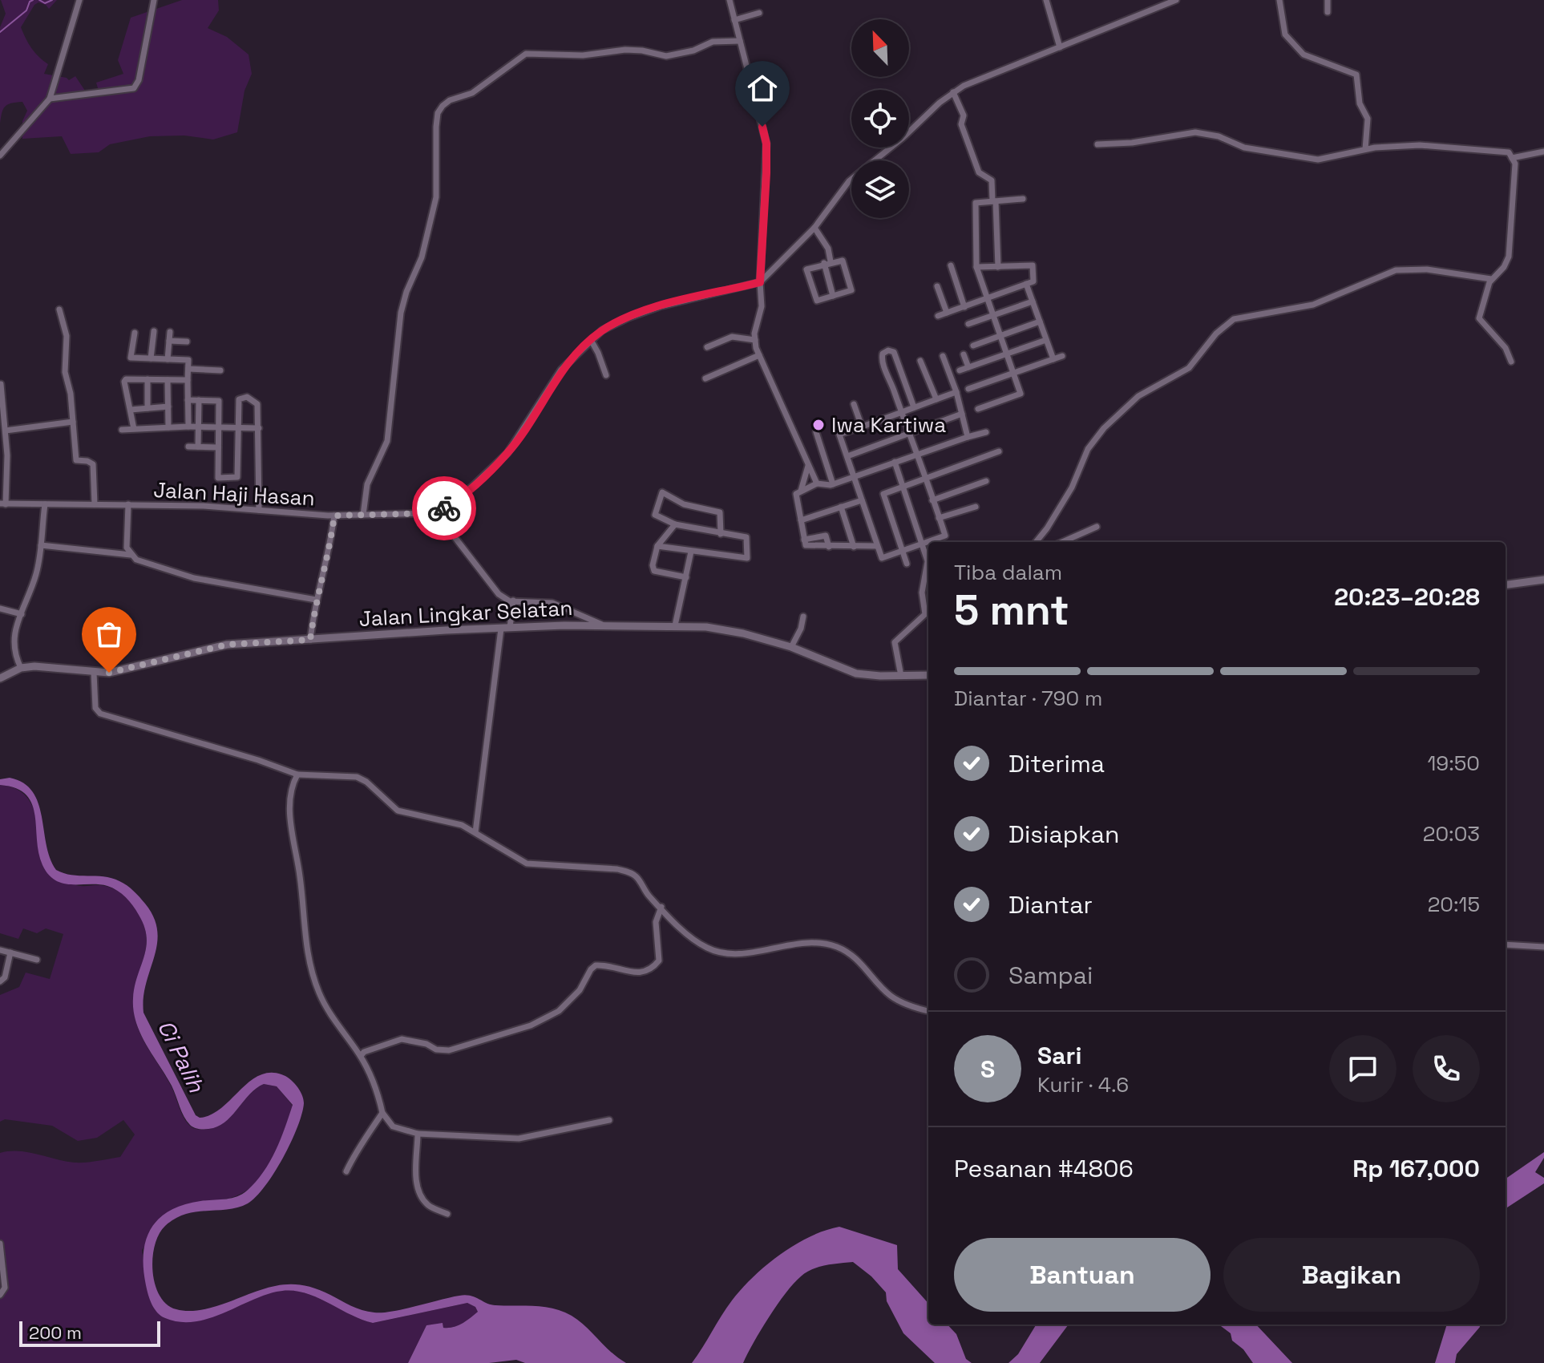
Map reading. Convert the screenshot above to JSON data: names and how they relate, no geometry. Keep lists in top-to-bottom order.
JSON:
{
  "streets": {
    "street": ["Jalan Haji Hasan", "Jalan Lingkar Selatan"]
  },
  "water": ["Ci Palih"],
  "places": ["Iwa Kartiwa"],
  "scale_bar": "200 m",
  "north": "top left",
  "page": {
    "heading": ["5 mnt", "Tiba dalam", "20:23–20:28"],
    "panel": [
      "Sari",
      "Kurir · 4.6",
      "Pesanan #4806",
      "Rp 167,000"
    ],
    "bar": "Diantar · 790 m",
    "list": [
      ["Diterima", "19:50"],
      ["Disiapkan", "20:03"],
      ["Diantar", "20:15"],
      "Sampai"
    ],
    "round": "S",
    "buttons": ["Bantuan", "Bagikan"],
    "scale": "200 m"
  }
}
